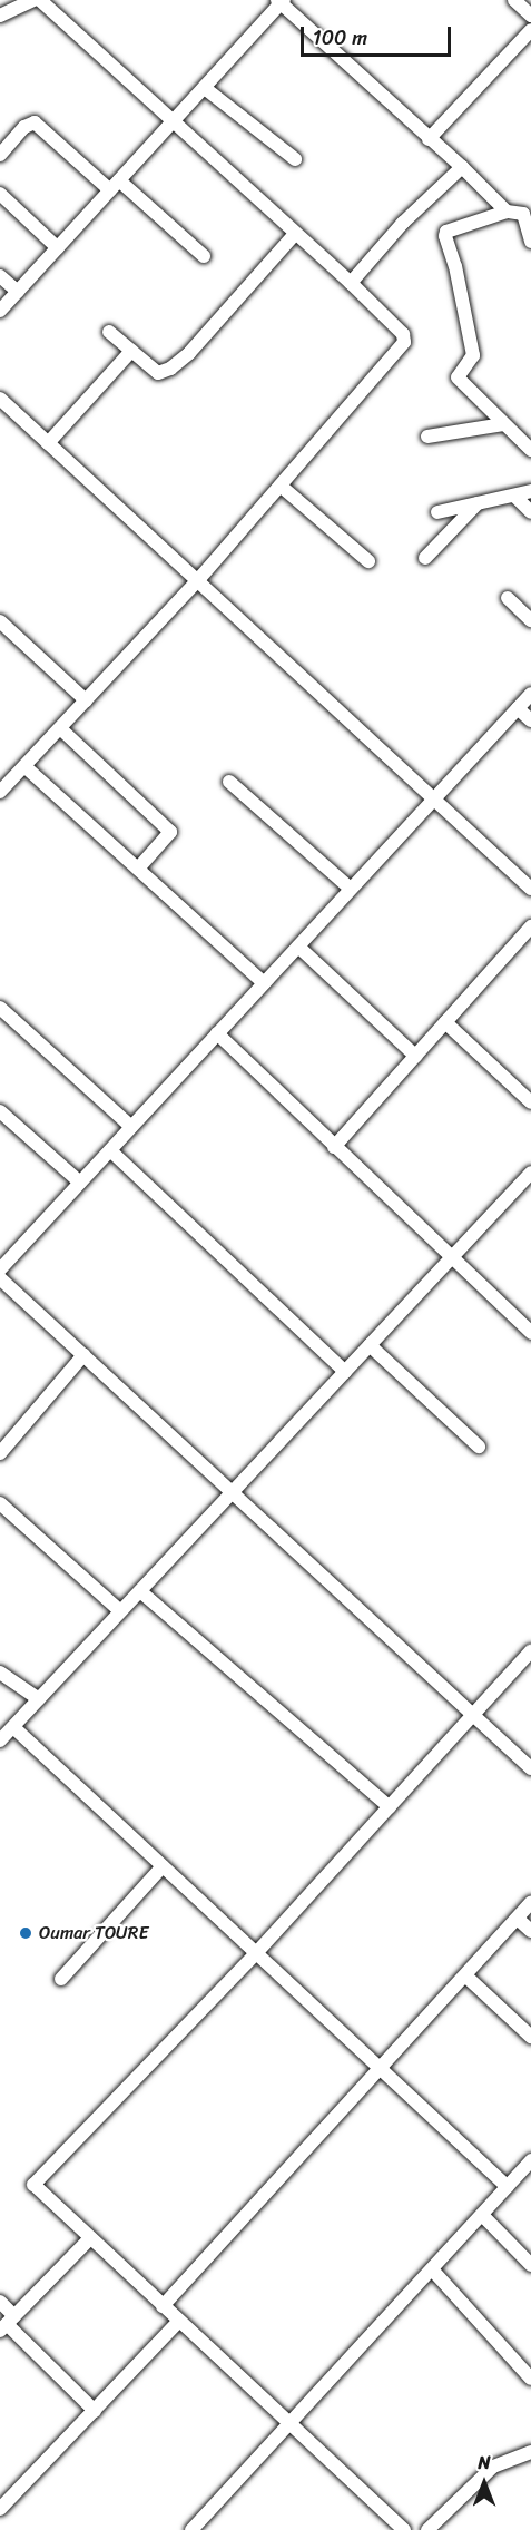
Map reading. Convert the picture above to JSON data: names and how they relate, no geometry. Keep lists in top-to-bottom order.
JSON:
{
  "places": ["Oumar TOURE"],
  "scale_bar": "100 m",
  "north": "top"
}
